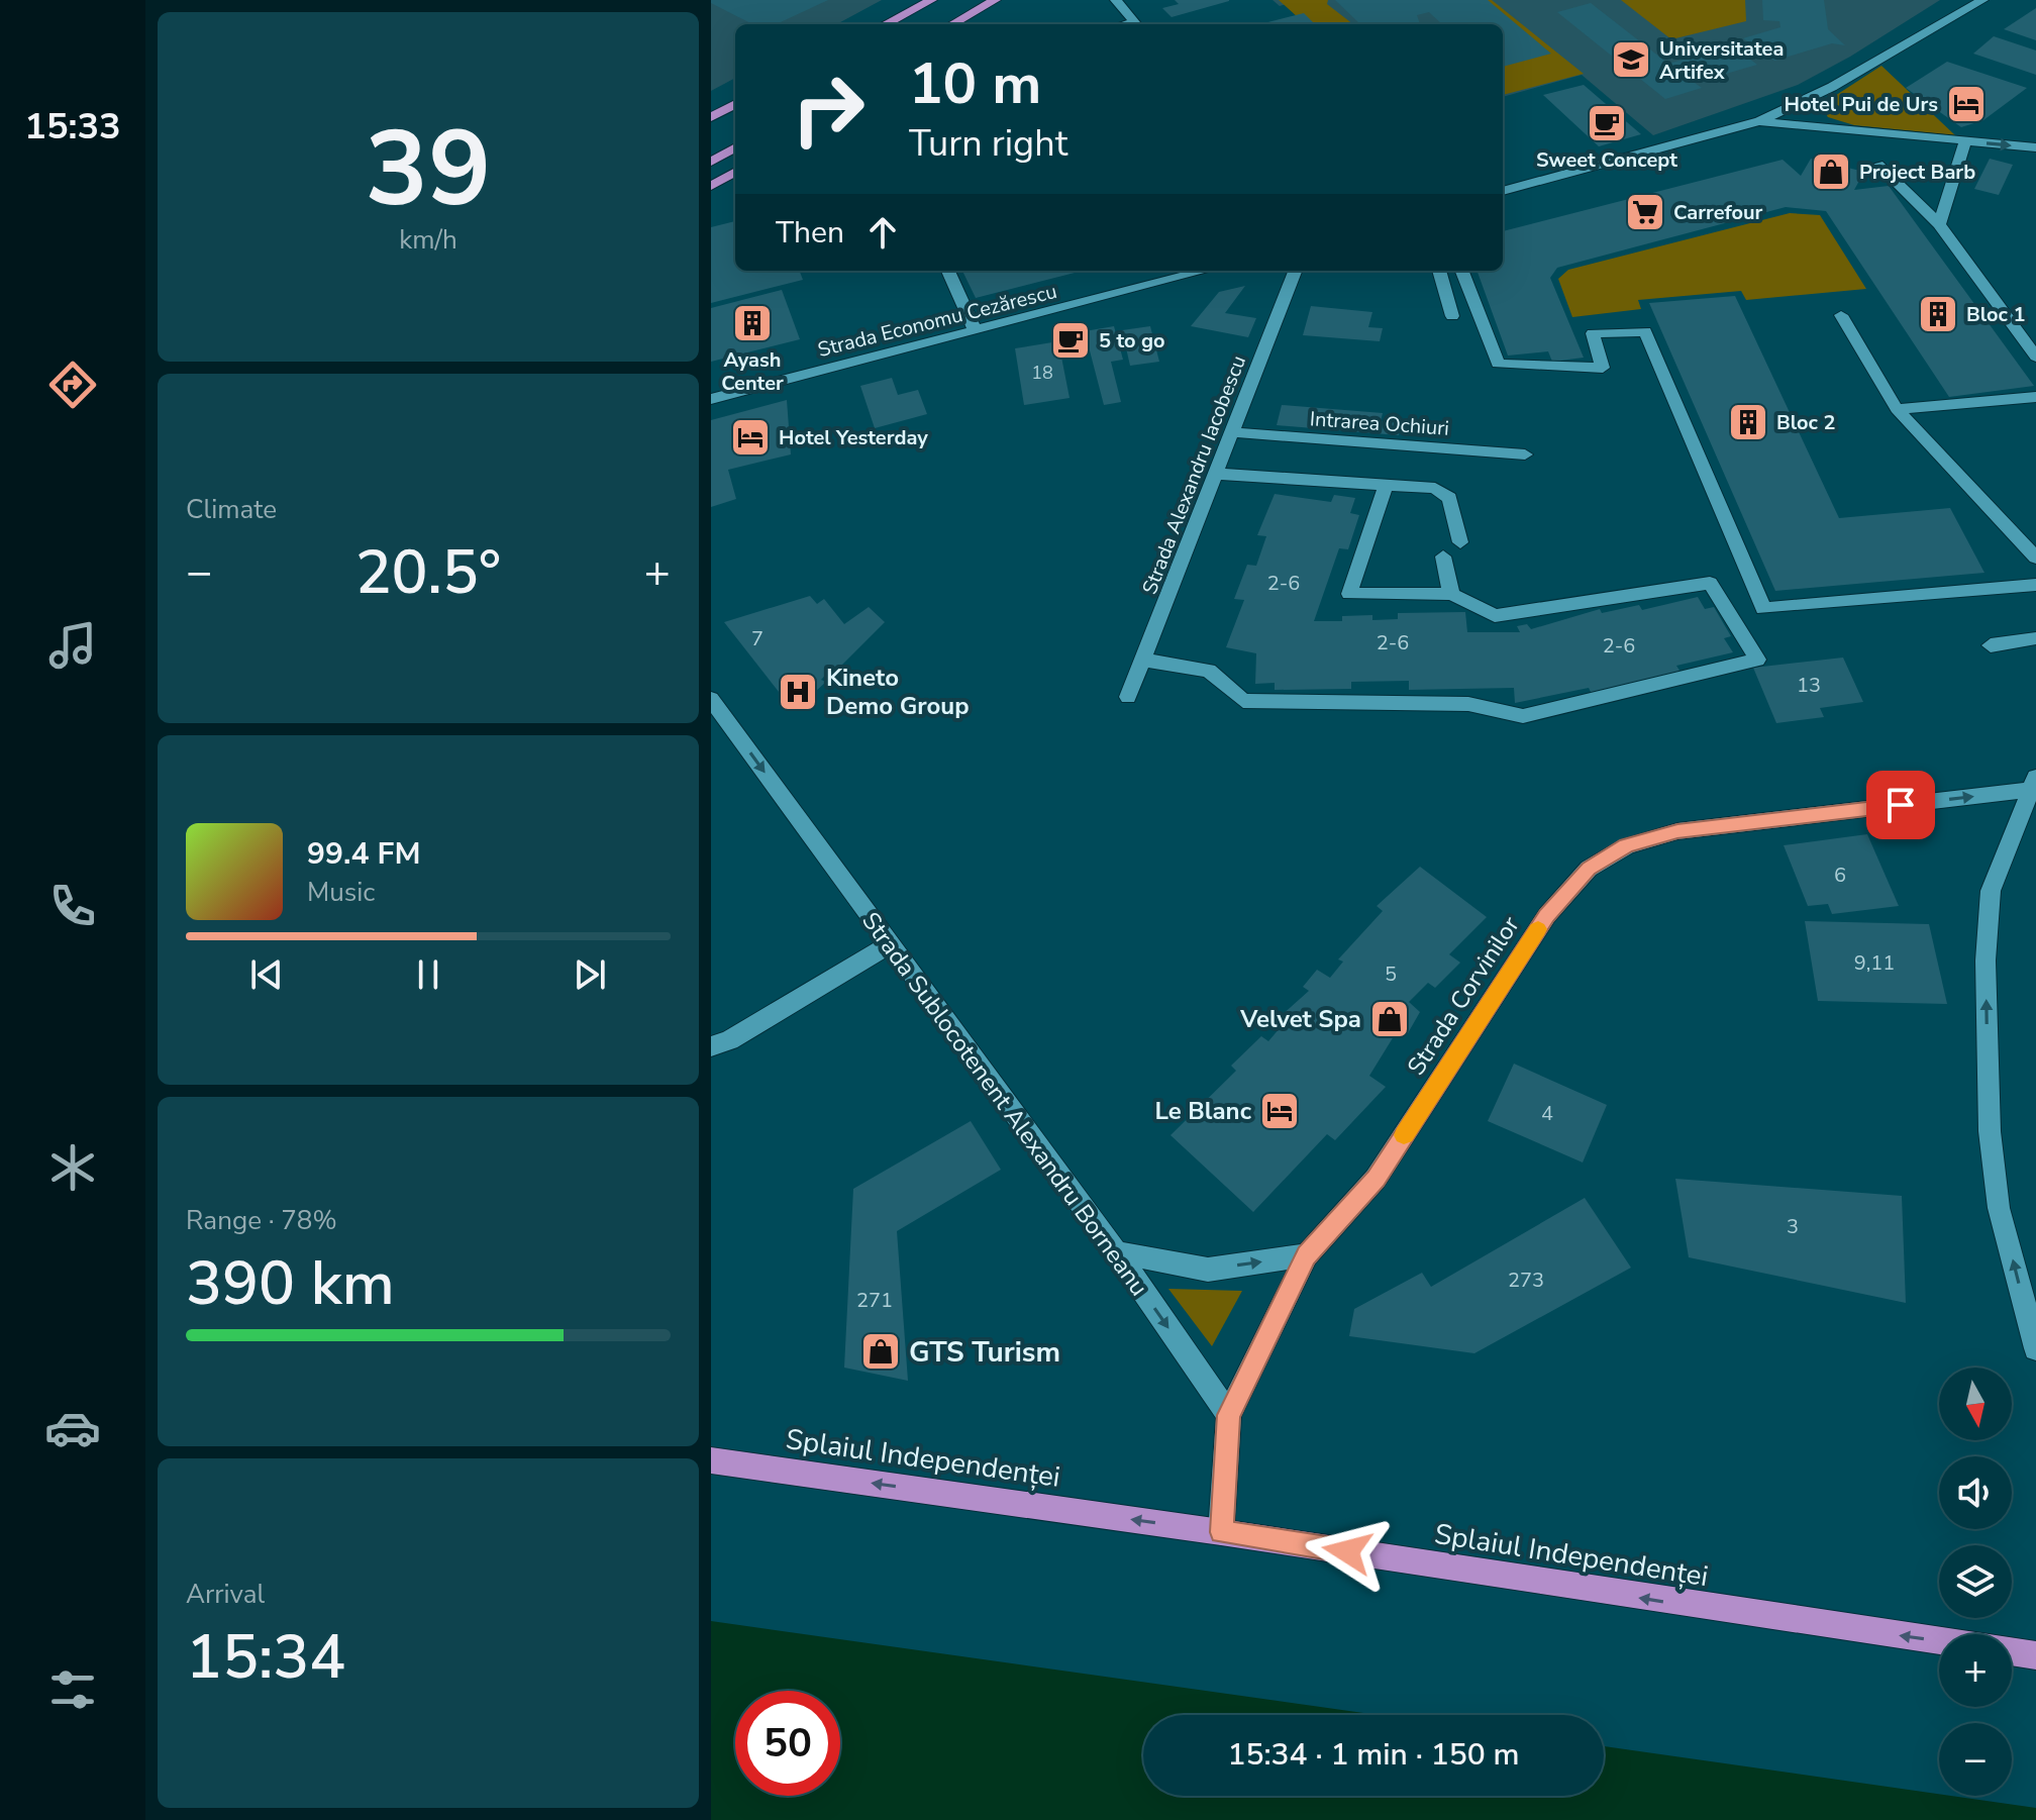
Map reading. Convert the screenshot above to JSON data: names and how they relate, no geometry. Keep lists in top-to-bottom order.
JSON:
{
  "streets": {
    "main road": ["Splaiul Independenței"],
    "street": [
      "Strada Economu Cezărescu",
      "Intrarea Ochiuri",
      "Strada Alexandru Iacobescu",
      "Strada Corvinilor",
      "Strada Sublocotenent Alexandru Borneanu"
    ]
  },
  "crossings": [
    ["Intrarea Ochiuri", "Strada Alexandru Iacobescu"],
    ["Strada Corvinilor", "Strada Sublocotenent Alexandru Borneanu"]
  ],
  "one_way": ["Strada Corvinilor", "Strada Sublocotenent Alexandru Borneanu", "Splaiul Independenței"],
  "places": {
    "school or university": ["Universitatea Artifex"],
    "hotel": ["Hotel Pui de Urs", "Hotel Yesterday", "Le Blanc"],
    "cafe": ["Sweet Concept", "5 to go"],
    "shop": ["Project Barb", "Velvet Spa", "GTS Turism"],
    "supermarket": ["Carrefour"],
    "building": ["Bloc 1", "Ayash Center", "Bloc 2"],
    "hospital": ["Kineto Demo Group"]
  },
  "house_numbers": [
    "18",
    "2-6",
    "7",
    "2-6",
    "2-6",
    "13",
    "6",
    "9,11",
    "5",
    "4",
    "3",
    "273",
    "271"
  ],
  "north": "bottom",
  "page": {
    "tabs": "15:33",
    "tile": [
      ["39", "km/h"],
      "Climate",
      ["Range · 78%", "390 km"],
      ["Arrival", "15:34"]
    ],
    "turn": ["10 m", "Turn right"],
    "then": "Then",
    "heat": ["−", "20.5°", "+"],
    "song": ["99.4 FM", "Music"],
    "map_buttons": ["+", "−"],
    "limit": "50",
    "trip": "15:34 · 1 min · 150 m"
  }
}
